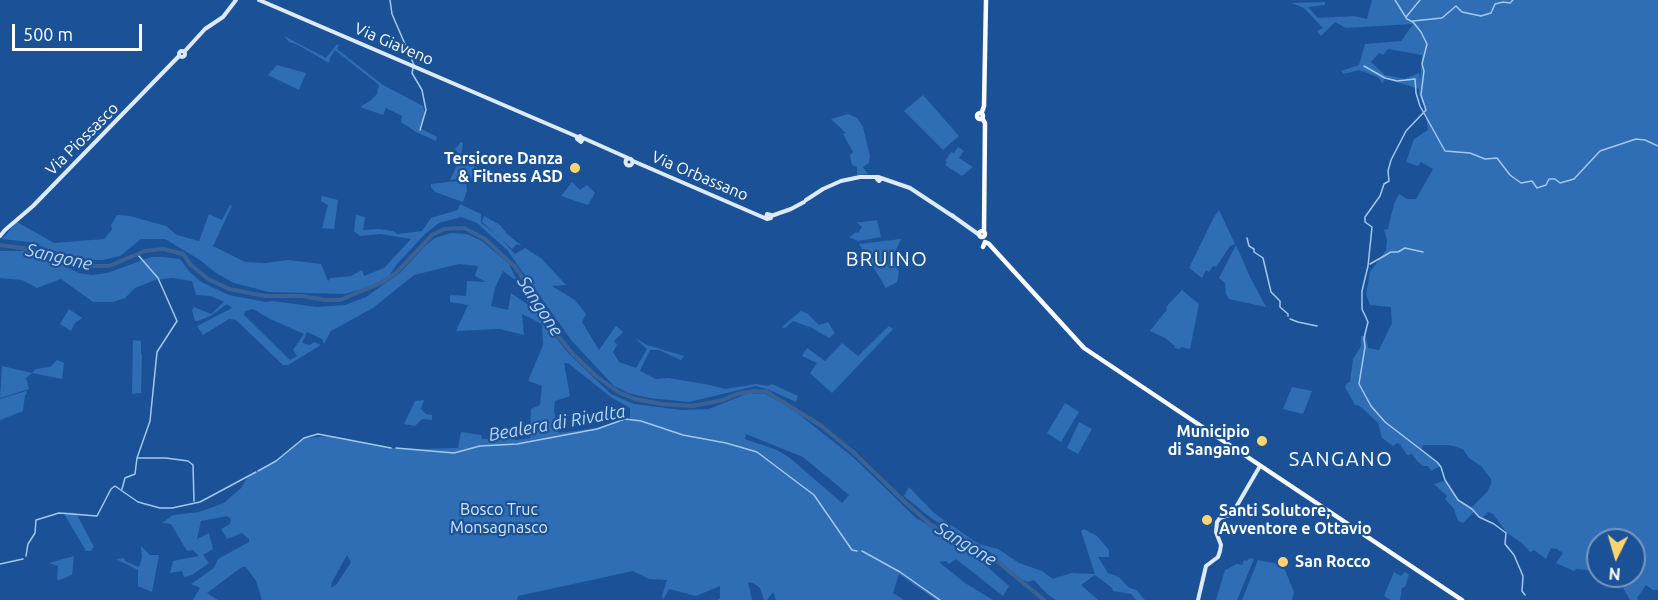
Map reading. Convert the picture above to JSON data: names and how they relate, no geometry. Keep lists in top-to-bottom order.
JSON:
{
  "streets": {
    "main road": ["Via Giaveno", "Via Piossasco", "Via Orbassano"]
  },
  "crossings": [
    ["Via Giaveno", "Via Orbassano"]
  ],
  "districts": ["BRUINO", "SANGANO"],
  "water": ["Sangone", "Bealera di Rivalta"],
  "parks": ["Bosco Truc Monsagnasco"],
  "places": [
    "Tersicore Danza & Fitness ASD",
    "Municipio di Sangano",
    "Santi Solutore, Avventore e Ottavio",
    "San Rocco"
  ],
  "scale_bar": "500 m",
  "north": "bottom"
}
